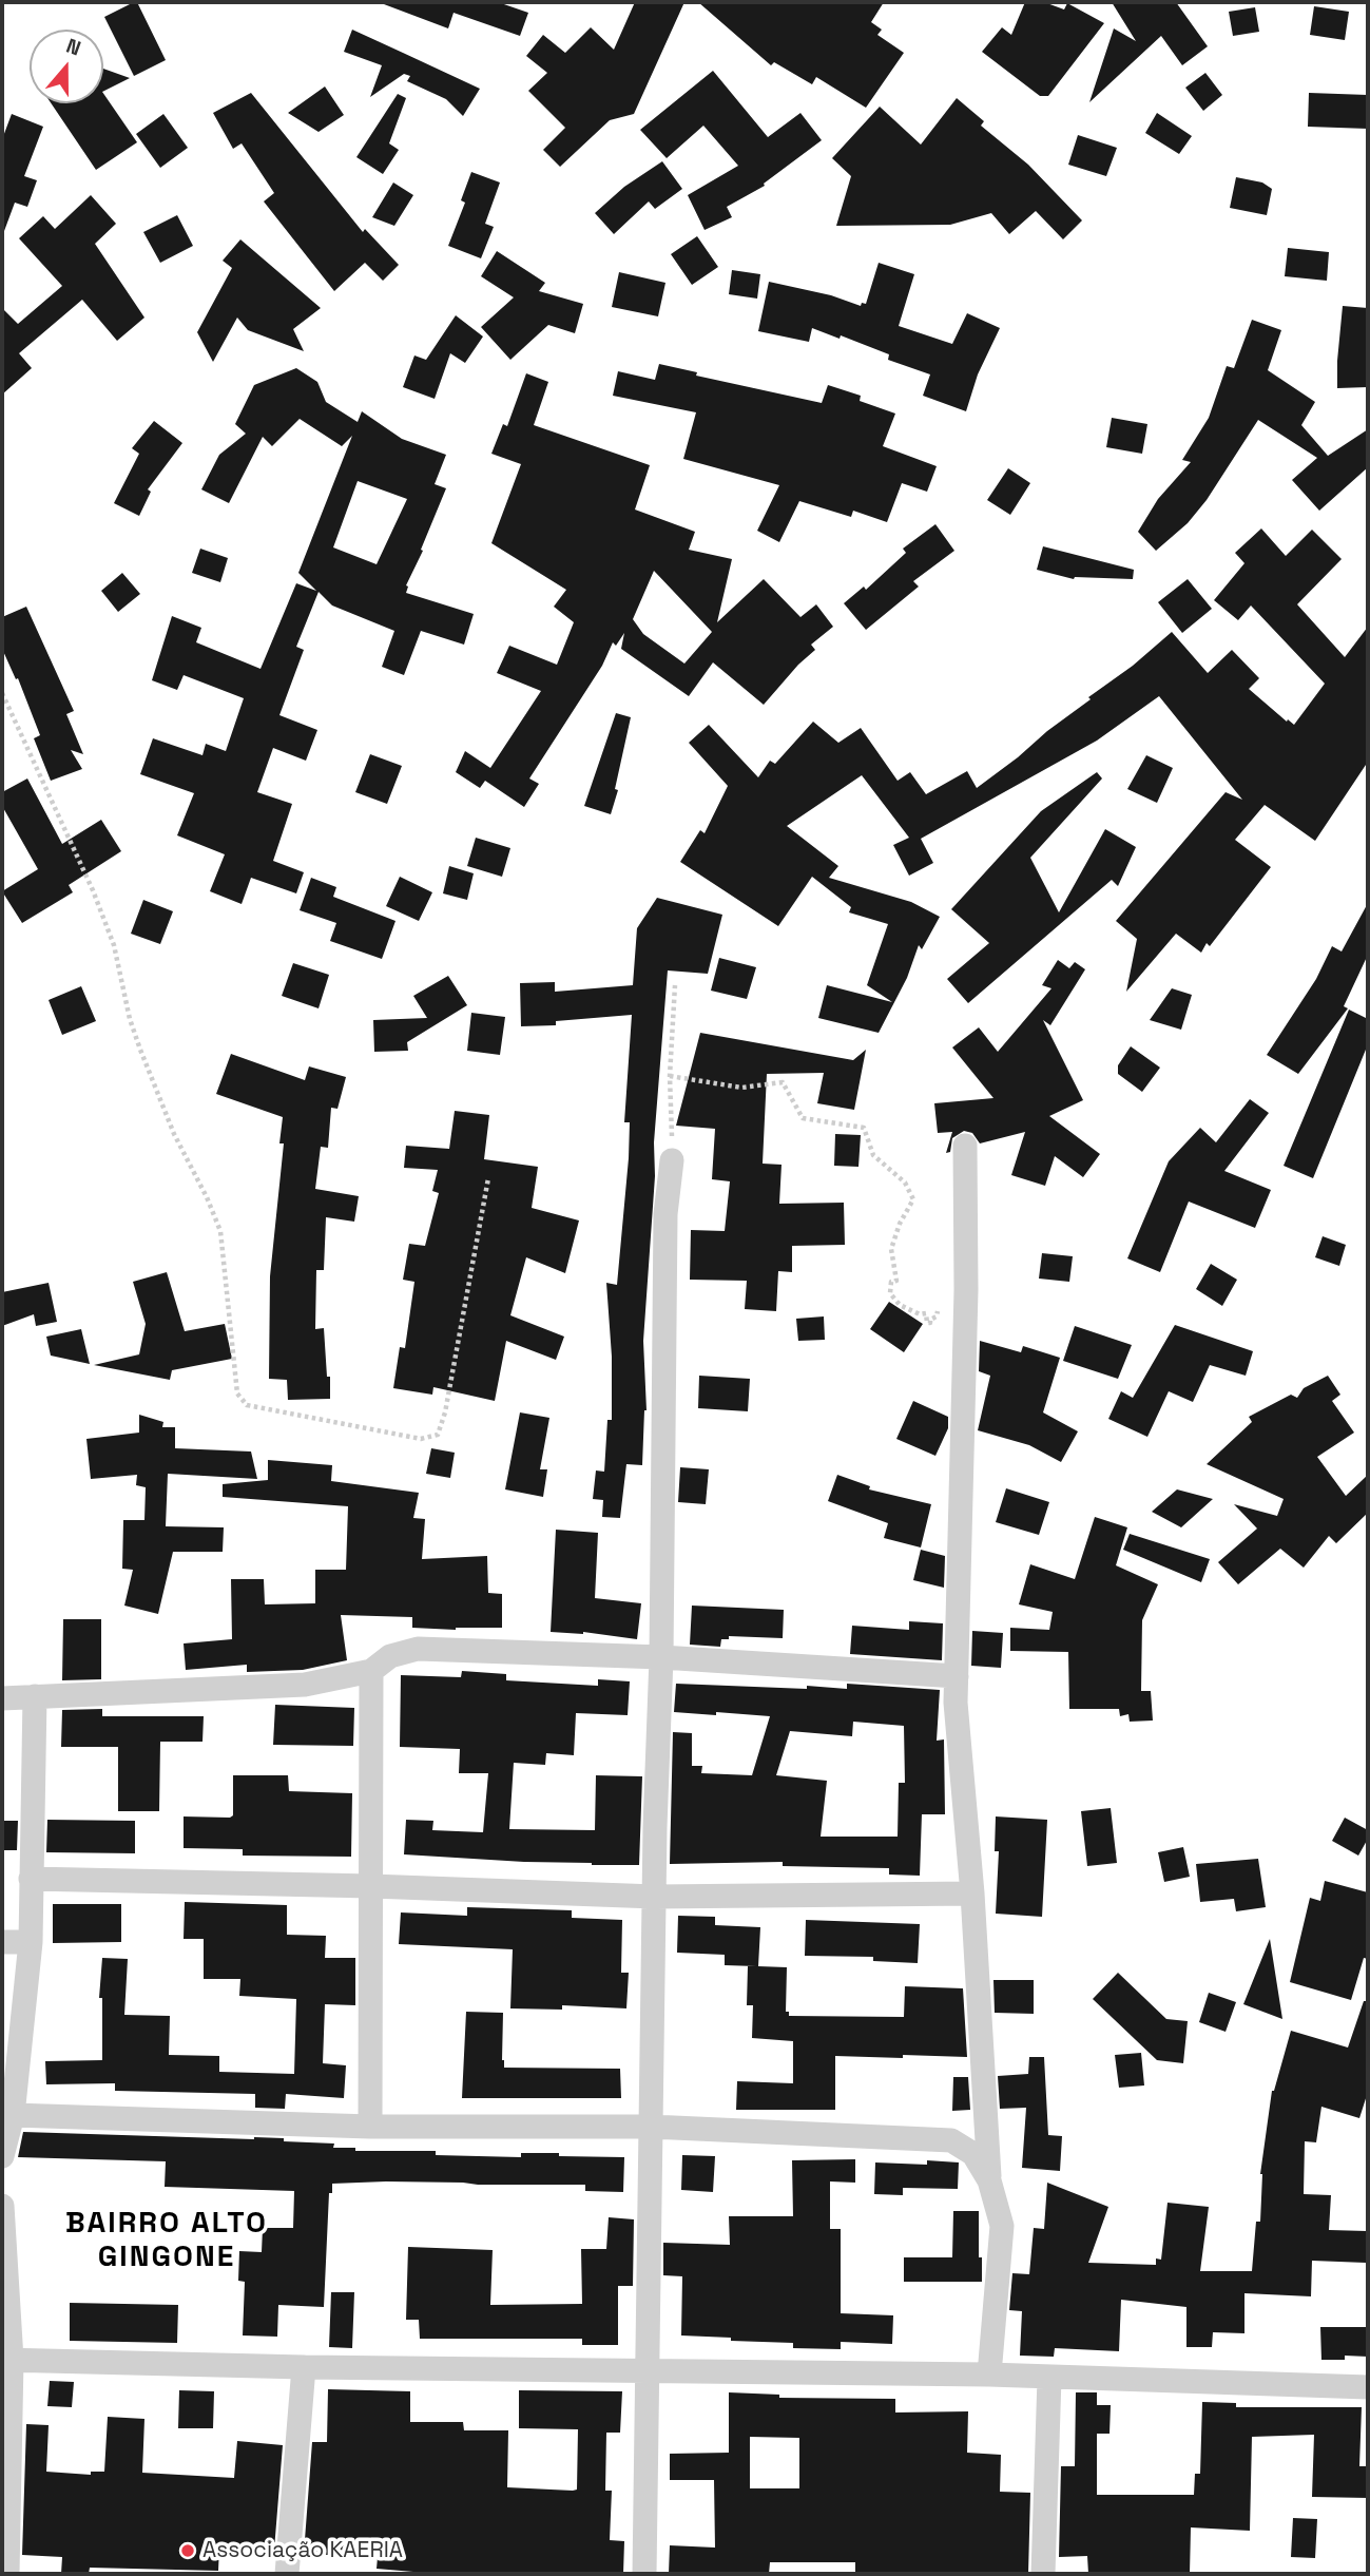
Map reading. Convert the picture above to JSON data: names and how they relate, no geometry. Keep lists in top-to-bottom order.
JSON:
{
  "districts": ["BAIRRO ALTO GINGONE"],
  "places": ["Associação KAERIA"],
  "north": "top"
}
